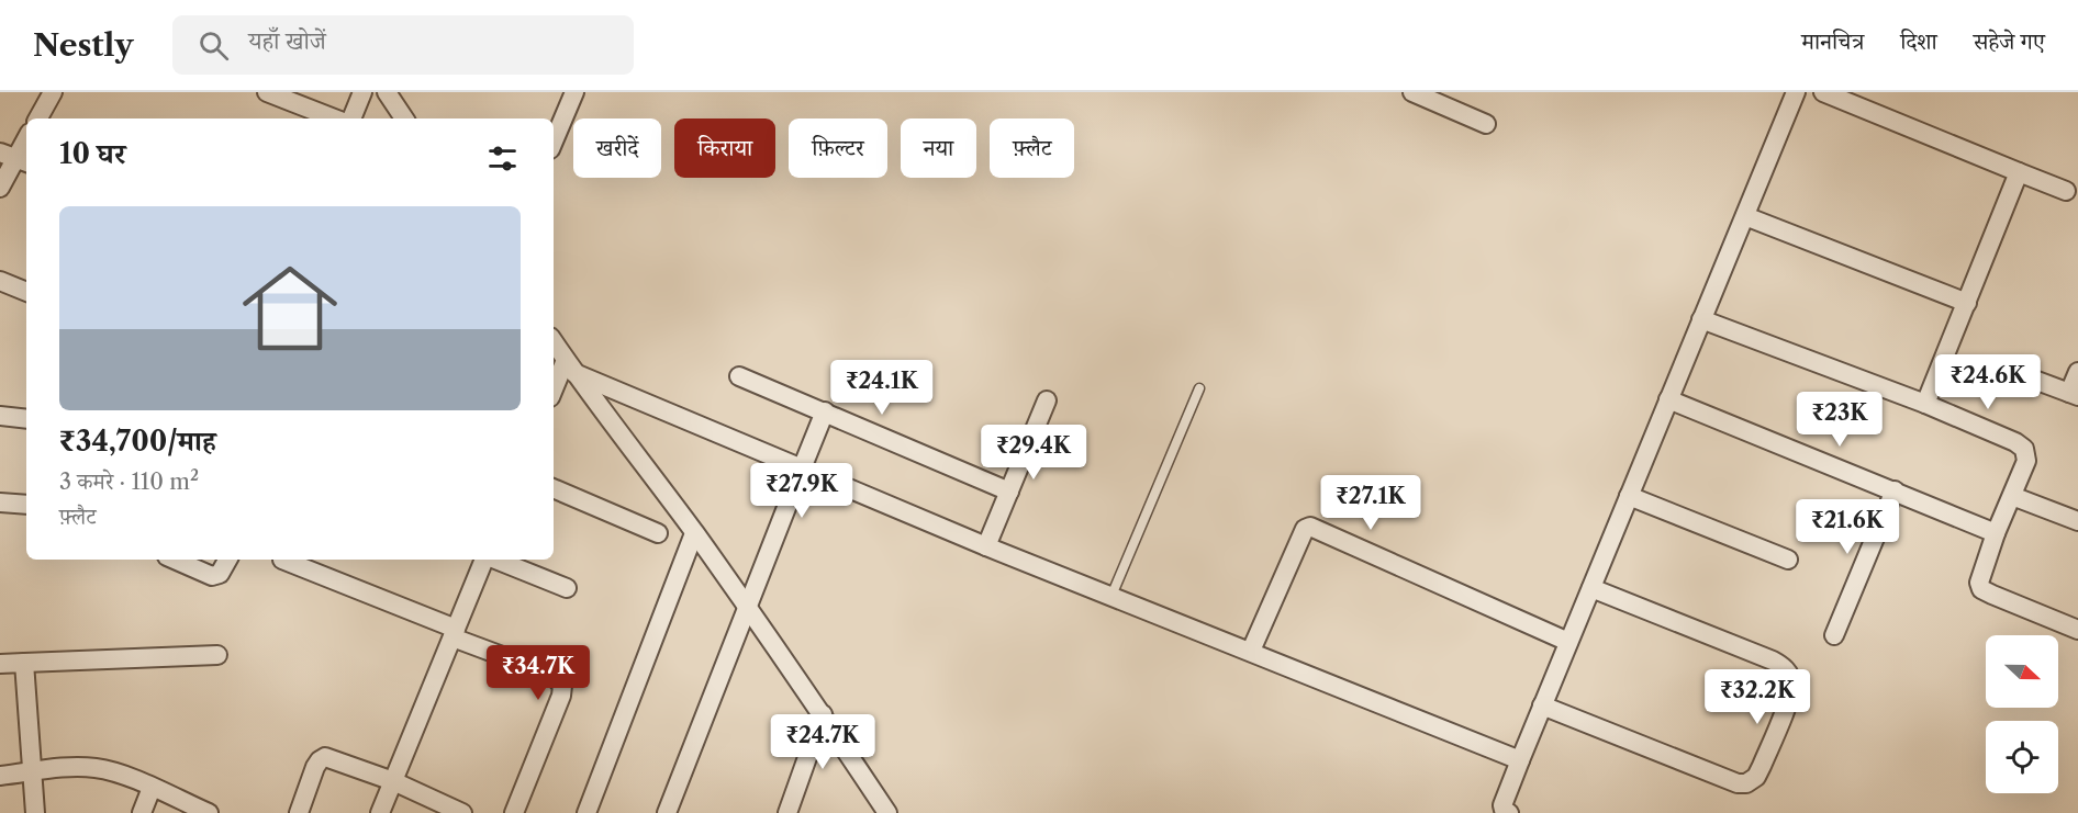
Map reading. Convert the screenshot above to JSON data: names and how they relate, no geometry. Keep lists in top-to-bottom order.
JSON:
{
  "north": "right",
  "page": {
    "header": "Nestly",
    "search": "यहाँ खोजें",
    "nav": ["मानचित्र", "दिशा", "सहेजे गए"],
    "chip": [
      "खरीदें",
      "किराया",
      "फ़िल्टर",
      "नया",
      "फ़्लैट"
    ],
    "heading": "10 घर",
    "list": [
      {
        "name": "₹34,700/माह",
        "note": "3 कमरे · 110 m² · फ़्लैट"
      }
    ],
    "price": [
      "₹24.6K",
      "₹24.1K",
      "₹23K",
      "₹29.4K",
      "₹27.9K",
      "₹27.1K",
      "₹21.6K",
      "₹34.7K",
      "₹32.2K",
      "₹24.7K"
    ]
  }
}
